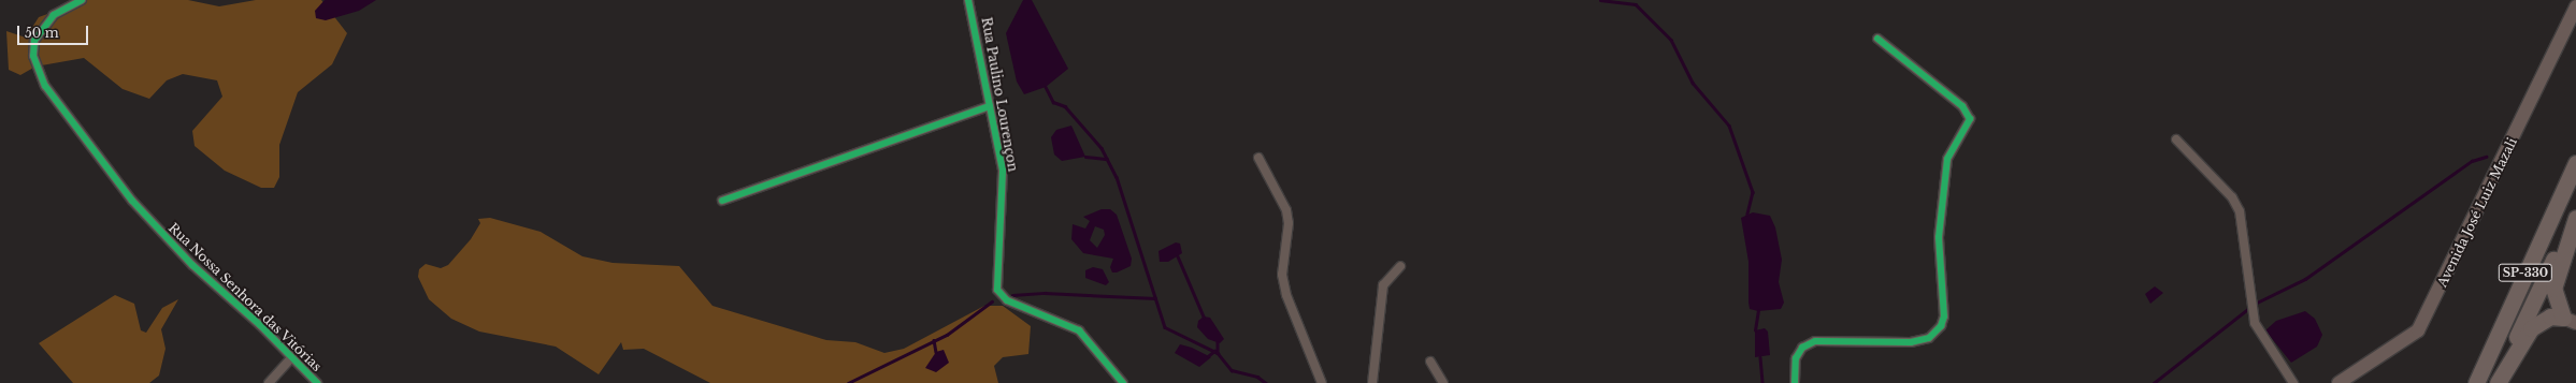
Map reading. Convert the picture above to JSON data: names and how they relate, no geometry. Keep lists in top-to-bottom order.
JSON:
{
  "streets": {
    "highway": ["SP-330"],
    "main road": ["Avenida José Luiz Mazali"],
    "street": ["Rua Paulino Lourençon", "Rua Nossa Senhora das Vitórias"]
  },
  "scale_bar": "50 m"
}
